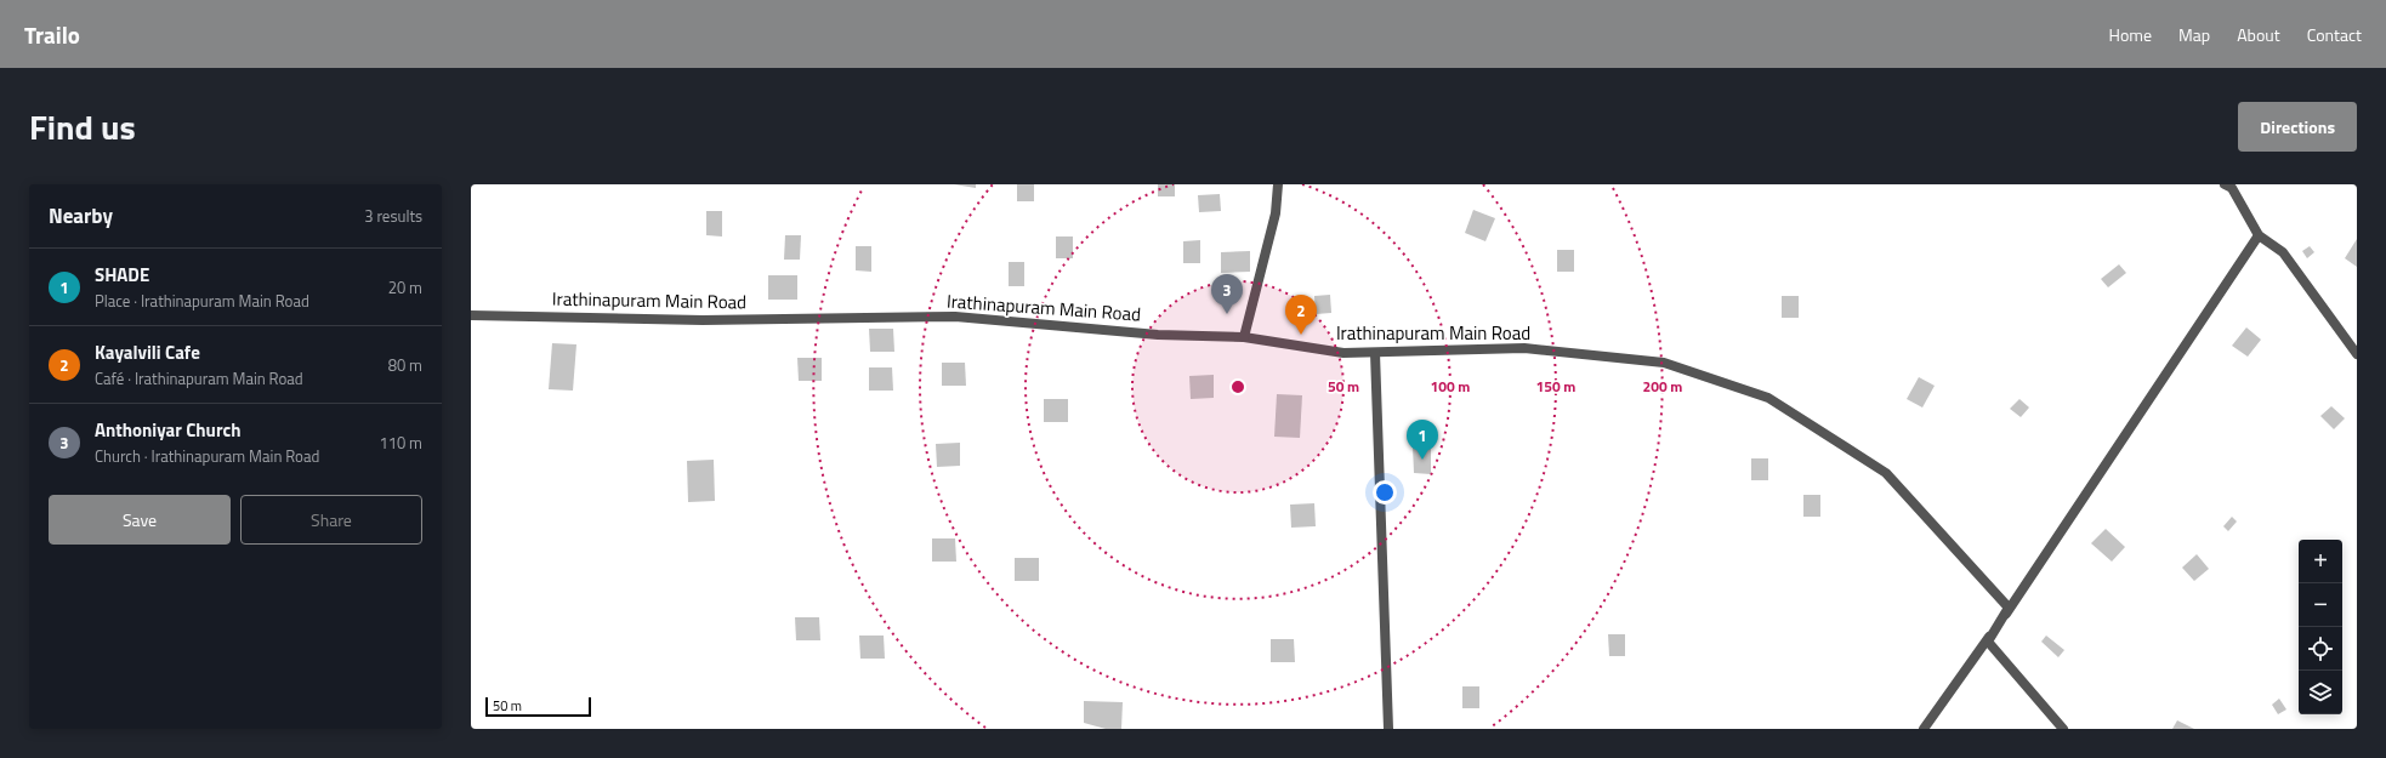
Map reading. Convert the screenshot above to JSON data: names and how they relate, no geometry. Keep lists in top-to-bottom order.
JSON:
{
  "streets": {
    "street": ["Irathinapuram Main Road"]
  },
  "scale_bar": "50 m",
  "page": {
    "header": "Trailo",
    "nav": [
      "Home",
      "Map",
      "About",
      "Contact"
    ],
    "title": "Find us",
    "buttons": [
      "Directions",
      ["Save", "Share"]
    ],
    "heading": ["Nearby", "3 results"],
    "list": [
      {
        "mark": "1",
        "name": "SHADE",
        "note": "Place · Irathinapuram Main Road",
        "value": "20 m"
      },
      {
        "mark": "2",
        "name": "Kayalvili Cafe",
        "note": "Café · Irathinapuram Main Road",
        "value": "80 m"
      },
      {
        "mark": "3",
        "name": "Anthoniyar Church",
        "note": "Church · Irathinapuram Main Road",
        "value": "110 m"
      }
    ],
    "pins": ["3", "2", "1"],
    "map_buttons": ["+", "−"],
    "scale": "50 m"
  },
  "rings": [
    "50 m",
    "100 m",
    "150 m",
    "200 m"
  ]
}
